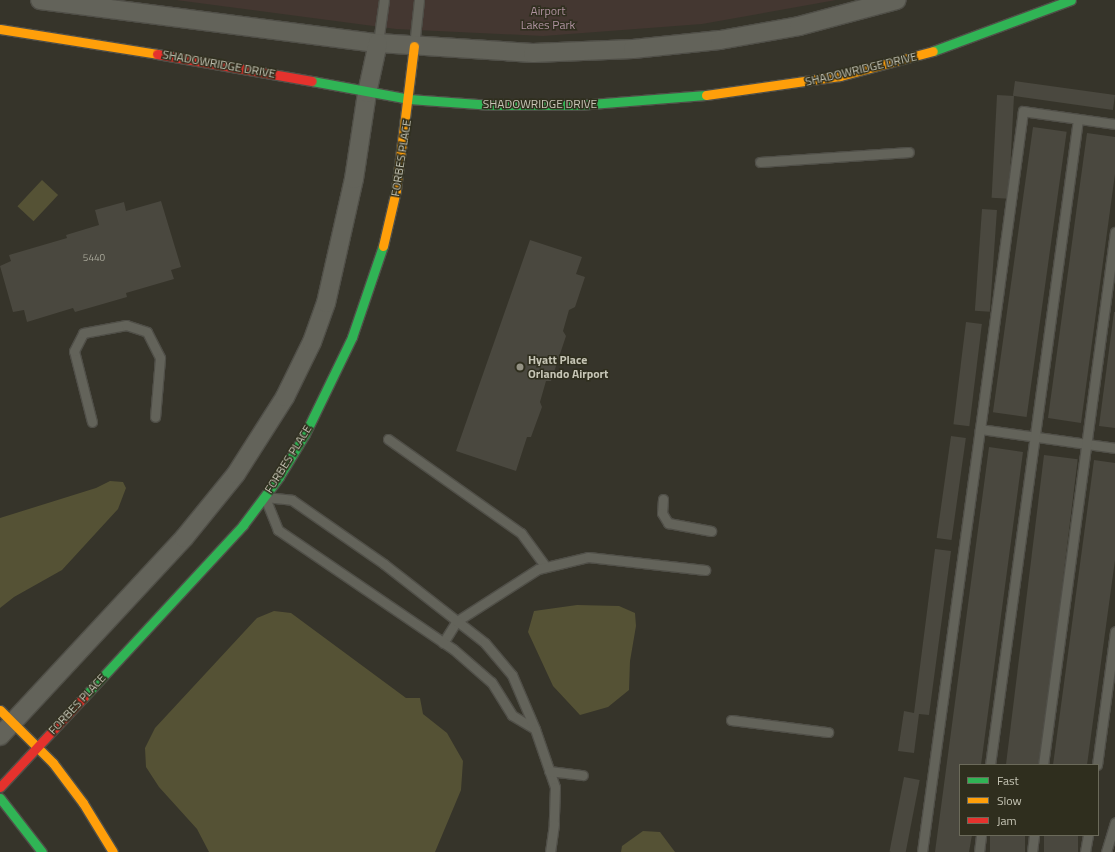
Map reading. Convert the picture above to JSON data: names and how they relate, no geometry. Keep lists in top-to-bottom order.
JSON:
{
  "streets": {
    "street": ["SHADOWRIDGE DRIVE", "FORBES PLACE"]
  },
  "crossings": [
    ["SHADOWRIDGE DRIVE", "FORBES PLACE"]
  ],
  "parks": ["Airport Lakes Park"],
  "places": ["Hyatt Place Orlando Airport"],
  "house_numbers": ["5440"],
  "legend": ["Fast", "Slow", "Jam"]
}
